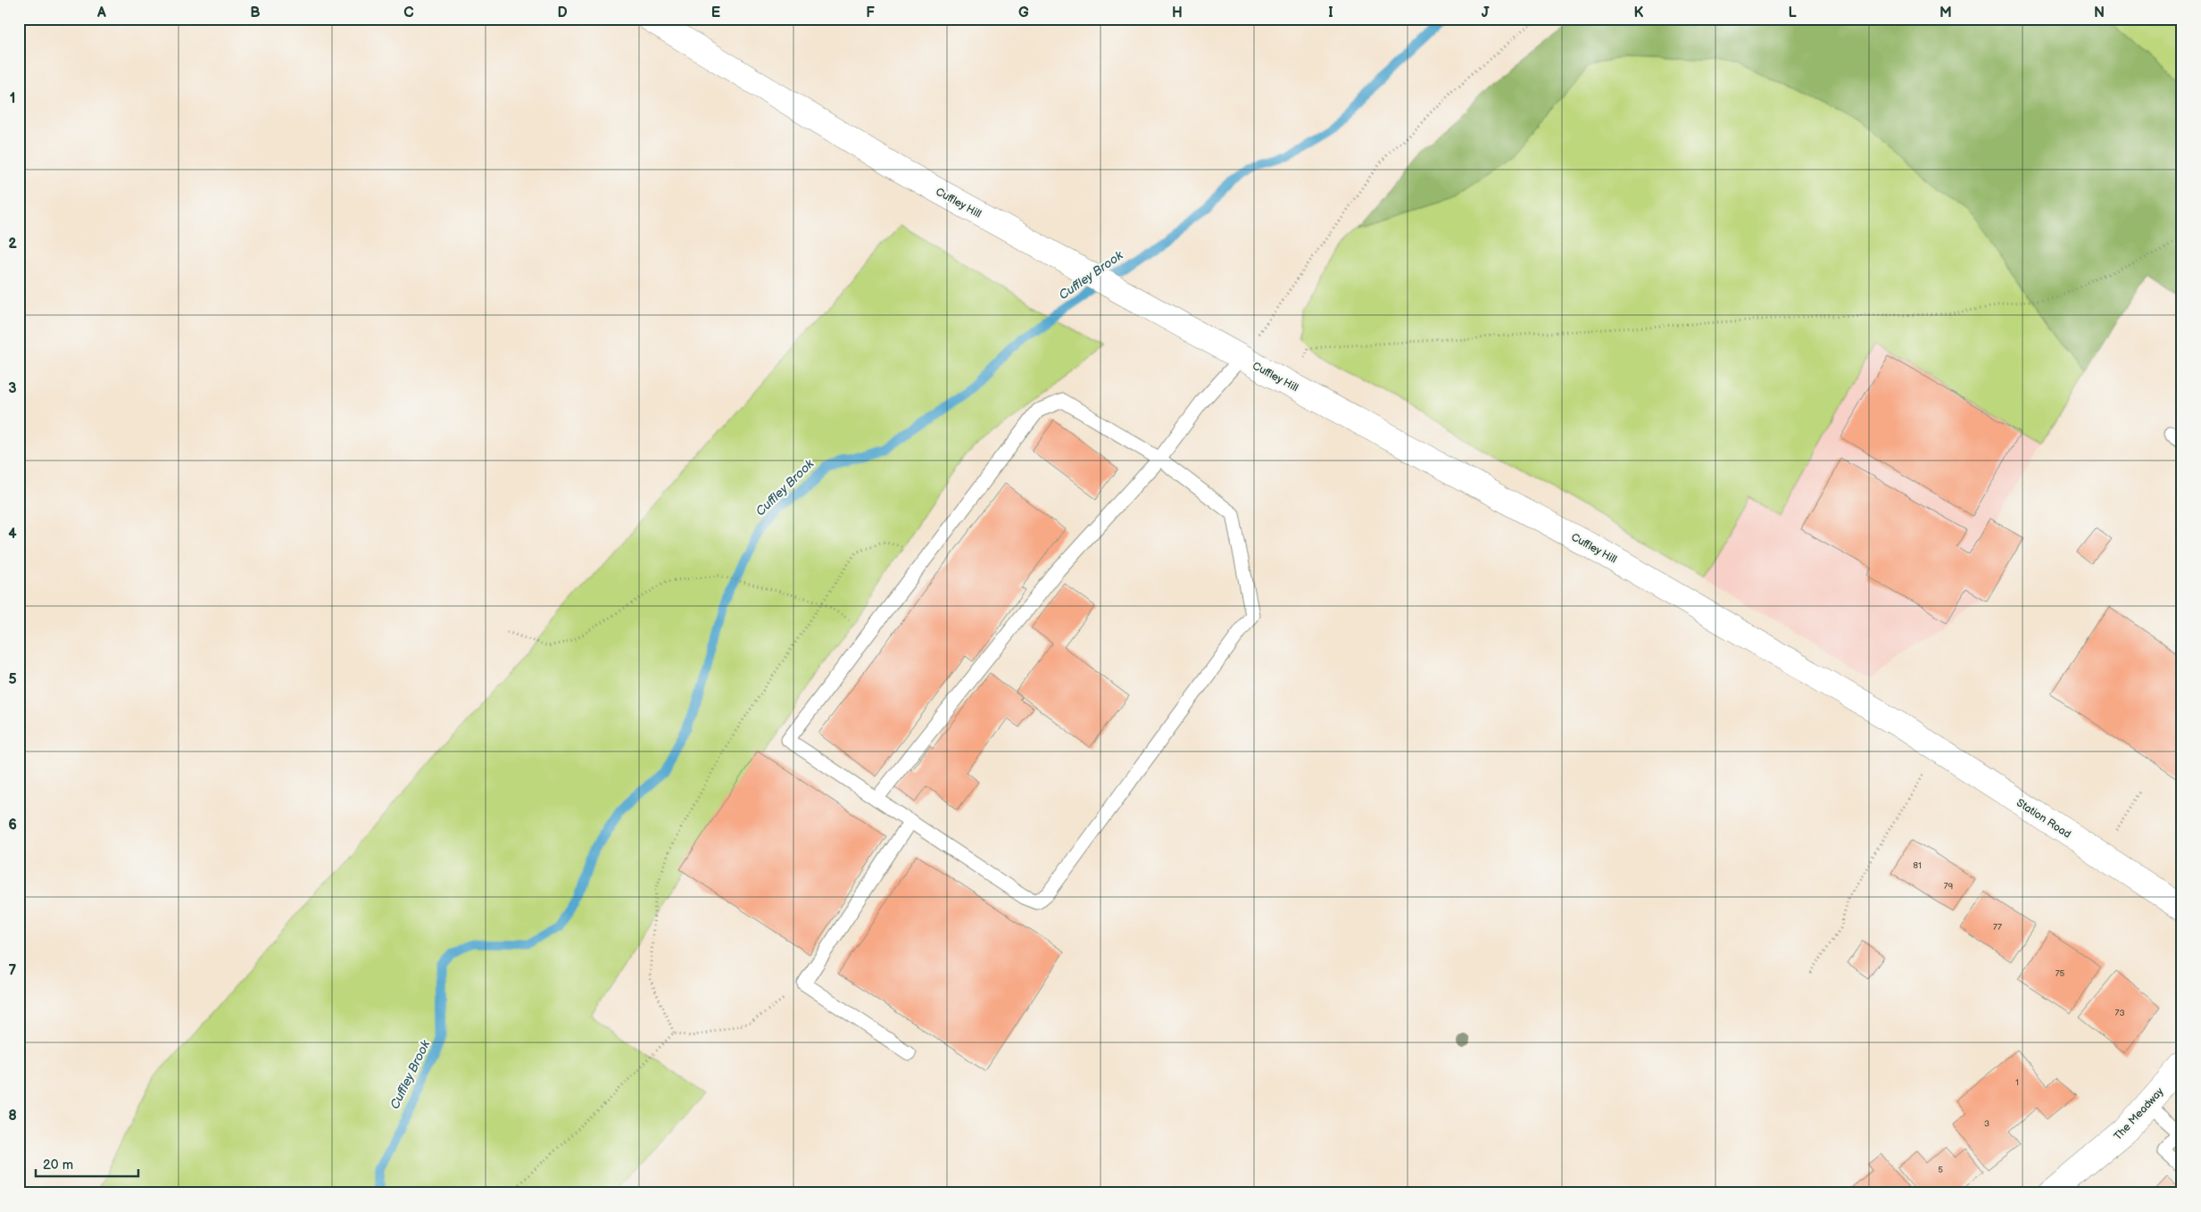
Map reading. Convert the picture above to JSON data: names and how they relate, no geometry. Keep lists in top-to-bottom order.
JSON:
{
  "streets": {
    "main road": ["Cuffley Hill", "Station Road", "The Meadway"]
  },
  "crossings": [
    ["Cuffley Hill", "Station Road"]
  ],
  "water": ["Cuffley Brook"],
  "house_numbers": [
    "81",
    "79",
    "77",
    "75",
    "73",
    "1",
    "3",
    "5"
  ],
  "scale_bar": "20 m",
  "grid": {
    "columns": [
      "A",
      "B",
      "C",
      "D",
      "E",
      "F",
      "G",
      "H",
      "I",
      "J",
      "K",
      "L",
      "M",
      "N"
    ],
    "rows": [
      "1",
      "2",
      "3",
      "4",
      "5",
      "6",
      "7",
      "8"
    ]
  }
}
